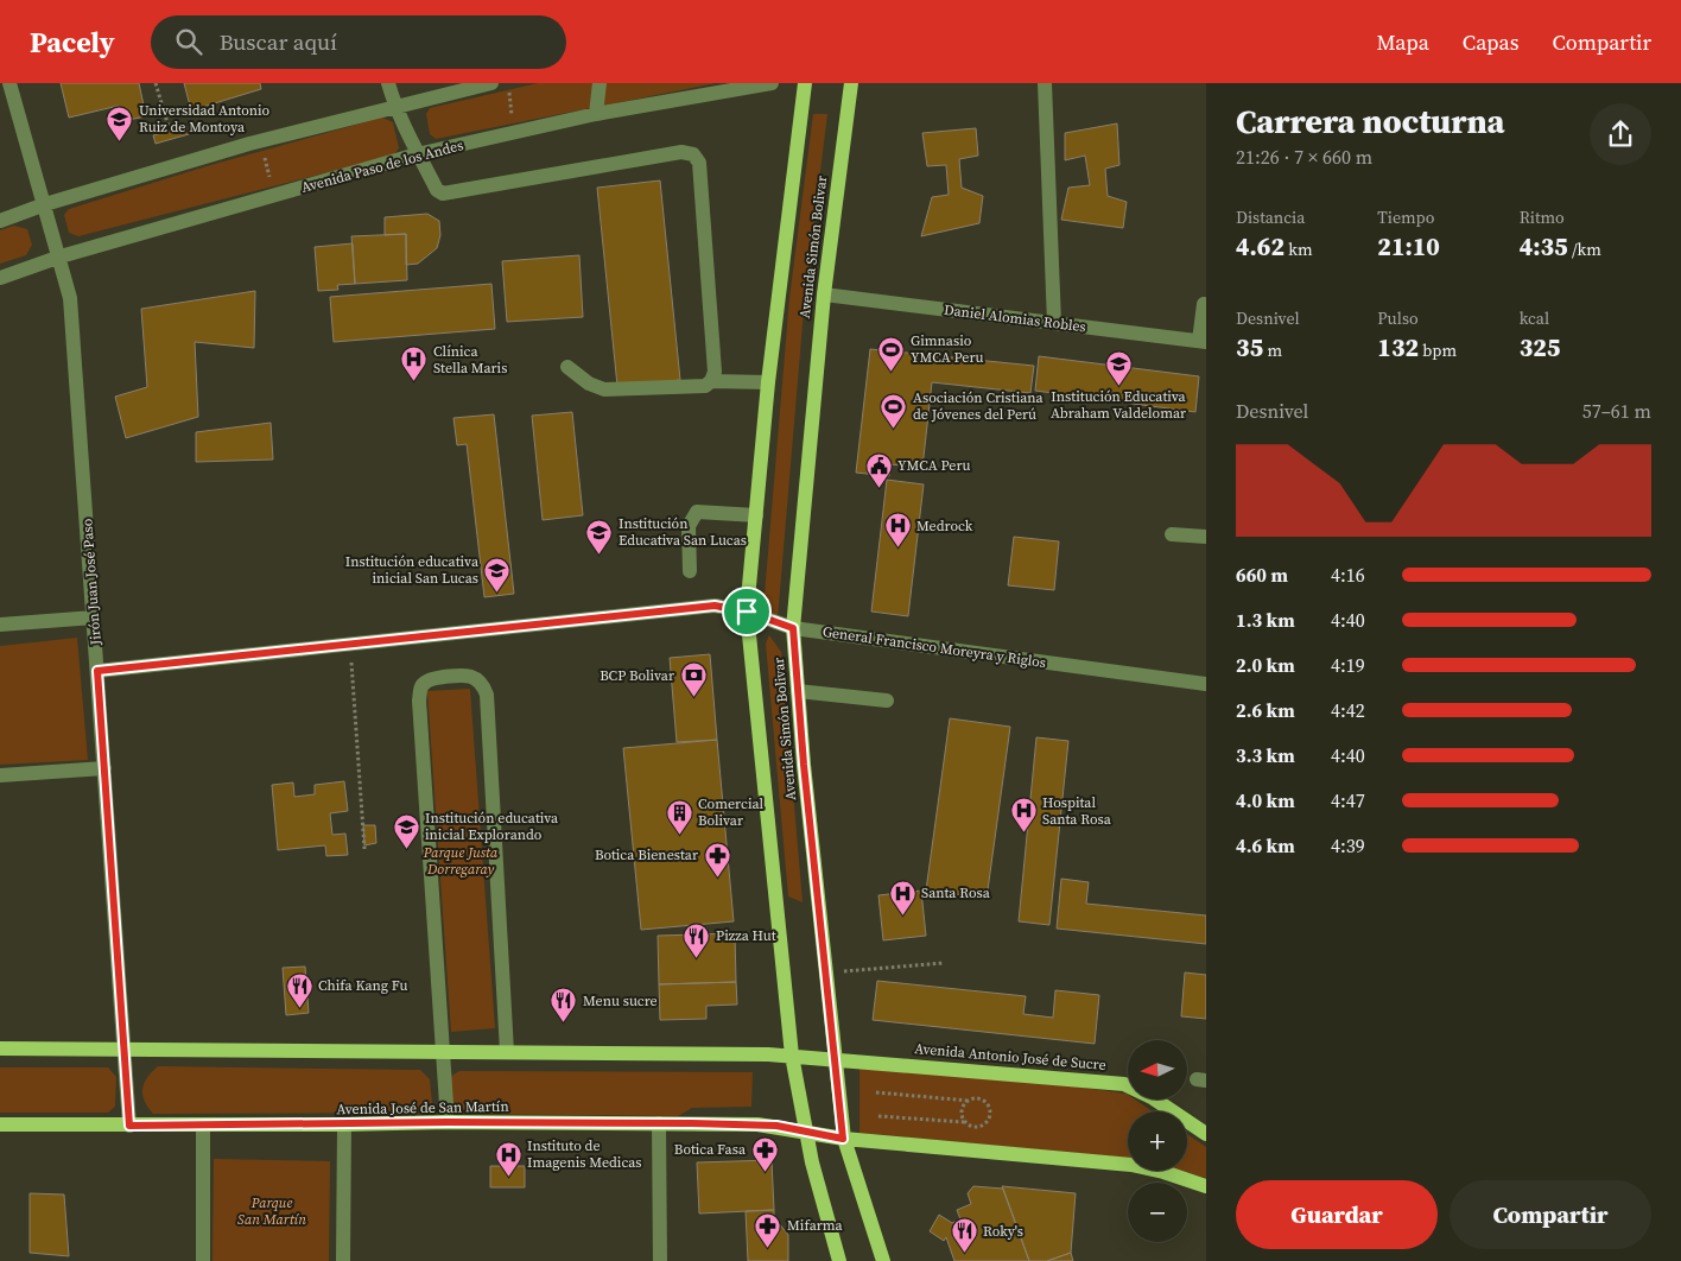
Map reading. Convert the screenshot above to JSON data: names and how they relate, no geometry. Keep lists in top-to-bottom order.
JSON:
{
  "streets": {
    "main road": ["Avenida Simón Bolivar", "Avenida Antonio José de Sucre", "Avenida José de San Martín"],
    "street": [
      "Avenida Paso de los Andes",
      "Daniel Alomias Robles",
      "Jirón Juan José Paso",
      "General Francisco Moreyra y Riglos"
    ]
  },
  "crossings": [
    ["Avenida Paso de los Andes", "Jirón Juan José Paso"],
    ["Avenida Simón Bolivar", "Daniel Alomias Robles"],
    ["Avenida Simón Bolivar", "General Francisco Moreyra y Riglos"],
    ["Avenida Simón Bolivar", "Avenida Antonio José de Sucre"],
    ["Avenida Simón Bolivar", "Avenida José de San Martín"],
    ["Jirón Juan José Paso", "General Francisco Moreyra y Riglos"],
    ["Jirón Juan José Paso", "Avenida José de San Martín"]
  ],
  "parks": ["Parque Justa Dorregaray", "Parque San Martín"],
  "places": {
    "school or university": [
      "Universidad Antonio Ruiz de Montoya",
      "Institución Educativa Abraham Valdelomar",
      "Institución Educativa San Lucas",
      "Institución educativa inicial San Lucas",
      "Institución educativa inicial Explorando"
    ],
    "sports": ["Gimnasio YMCA Peru", "Asociación Cristiana de Jóvenes del Perú"],
    "hospital": [
      "Clínica Stella Maris",
      "Medrock",
      "Hospital Santa Rosa",
      "Santa Rosa",
      "Instituto de Imagenis Medicas"
    ],
    "public building": ["YMCA Peru"],
    "bank": ["BCP Bolivar"],
    "building": ["Comercial Bolivar"],
    "pharmacy": ["Botica Bienestar", "Botica Fasa", "Mifarma"],
    "restaurant": [
      "Pizza Hut",
      "Chifa Kang Fu",
      "Menu sucre",
      "Roky's"
    ]
  },
  "north": "left",
  "page": {
    "header": "Pacely",
    "search": "Buscar aquí",
    "nav": ["Mapa", "Capas", "Compartir"],
    "heading": ["Carrera nocturna", "21:26 · 7 × 660 m"],
    "stats": [
      ["Distancia", "4.62 km"],
      ["Tiempo", "21:10"],
      ["Ritmo", "4:35 /km"],
      ["Desnivel", "35 m"],
      ["Pulso", "132 bpm"],
      ["kcal", "325"]
    ],
    "chart": ["Desnivel", "57–61 m"],
    "list": [
      {
        "name": "660 m",
        "note": "4:16"
      },
      {
        "name": "1.3 km",
        "note": "4:40"
      },
      {
        "name": "2.0 km",
        "note": "4:19"
      },
      {
        "name": "2.6 km",
        "note": "4:42"
      },
      {
        "name": "3.3 km",
        "note": "4:40"
      },
      {
        "name": "4.0 km",
        "note": "4:47"
      },
      {
        "name": "4.6 km",
        "note": "4:39"
      }
    ],
    "map_buttons": ["+", "−"],
    "buttons": ["Guardar", "Compartir"]
  }
}
